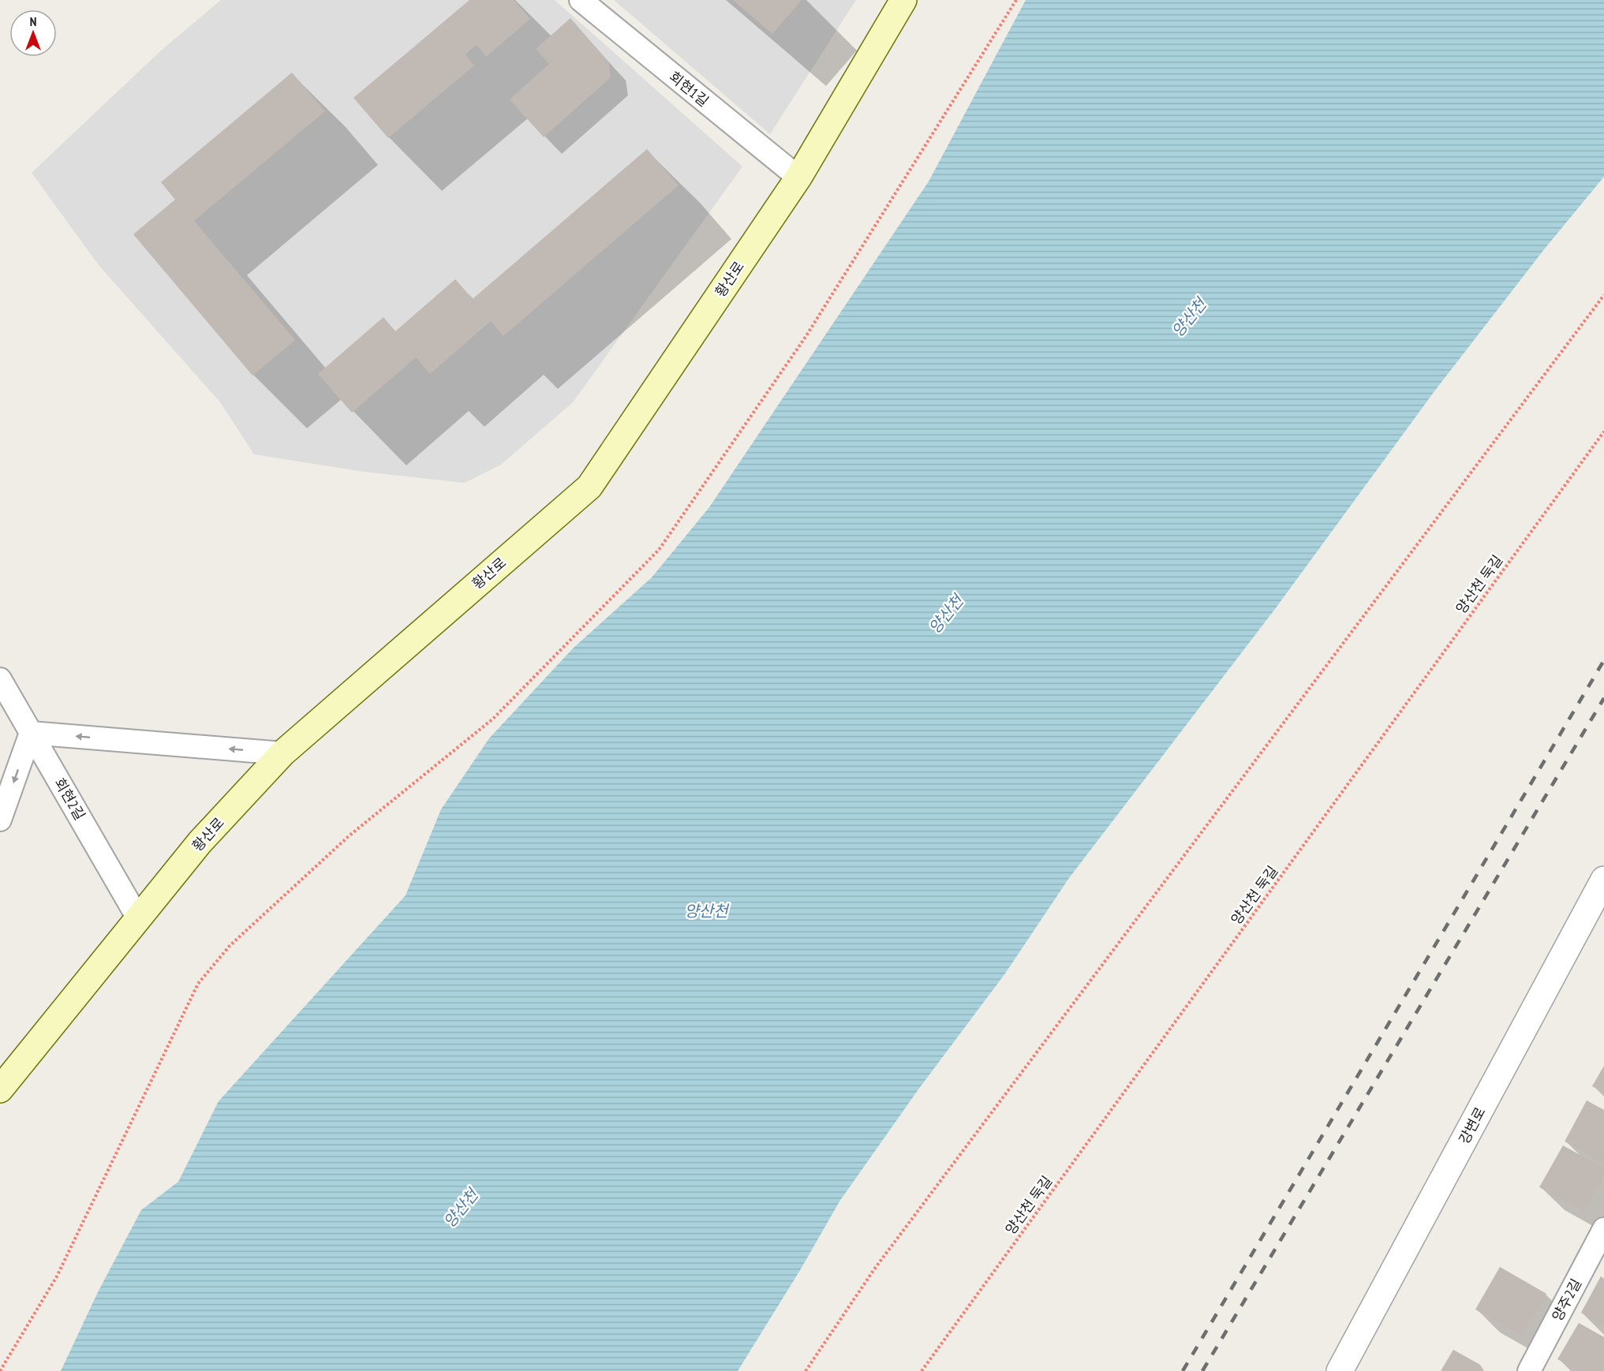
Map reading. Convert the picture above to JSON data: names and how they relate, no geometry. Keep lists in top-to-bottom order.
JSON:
{
  "streets": {
    "main road": ["황산로"],
    "street": [
      "회현1길",
      "회현2길",
      "강변로",
      "양주2길"
    ],
    "path": ["양산천 둑길"]
  },
  "crossings": [
    ["회현1길", "황산로"],
    ["황산로", "회현2길"]
  ],
  "water": ["양산천"],
  "north": "top"
}
